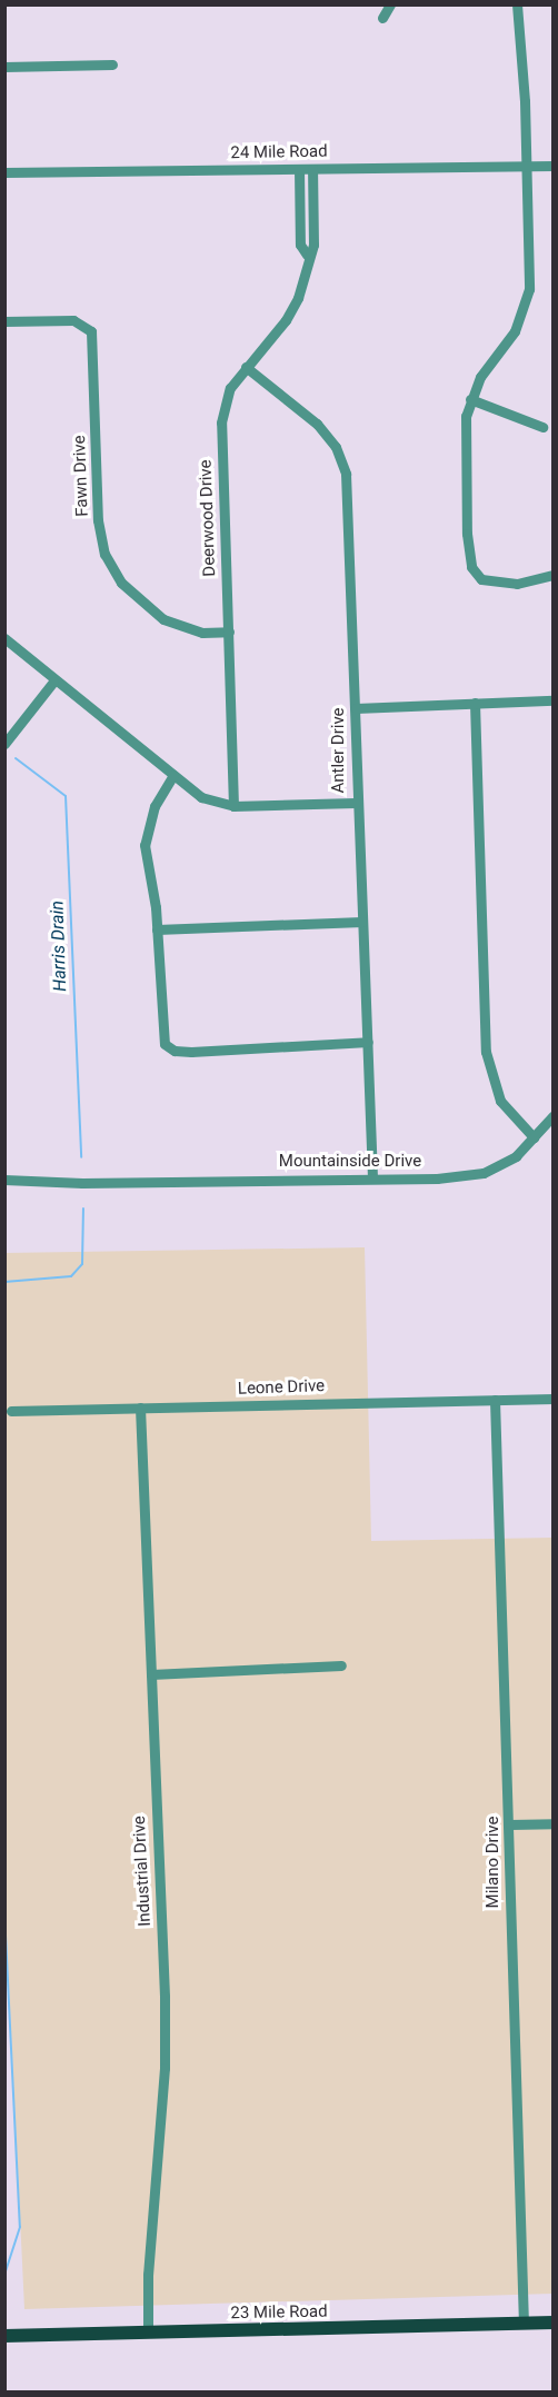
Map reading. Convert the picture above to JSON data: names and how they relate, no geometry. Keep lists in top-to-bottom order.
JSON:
{
  "streets": {
    "main road": ["23 Mile Road"],
    "street": [
      "24 Mile Road",
      "Fawn Drive",
      "Deerwood Drive",
      "Antler Drive",
      "Mountainside Drive",
      "Leone Drive",
      "Milano Drive",
      "Industrial Drive"
    ]
  },
  "crossings": [
    ["24 Mile Road", "Deerwood Drive"],
    ["Fawn Drive", "Deerwood Drive"],
    ["Deerwood Drive", "Antler Drive"],
    ["Antler Drive", "Mountainside Drive"],
    ["Leone Drive", "Milano Drive"],
    ["Leone Drive", "Industrial Drive"],
    ["Milano Drive", "23 Mile Road"],
    ["Industrial Drive", "23 Mile Road"]
  ],
  "water": ["Harris Drain"]
}
